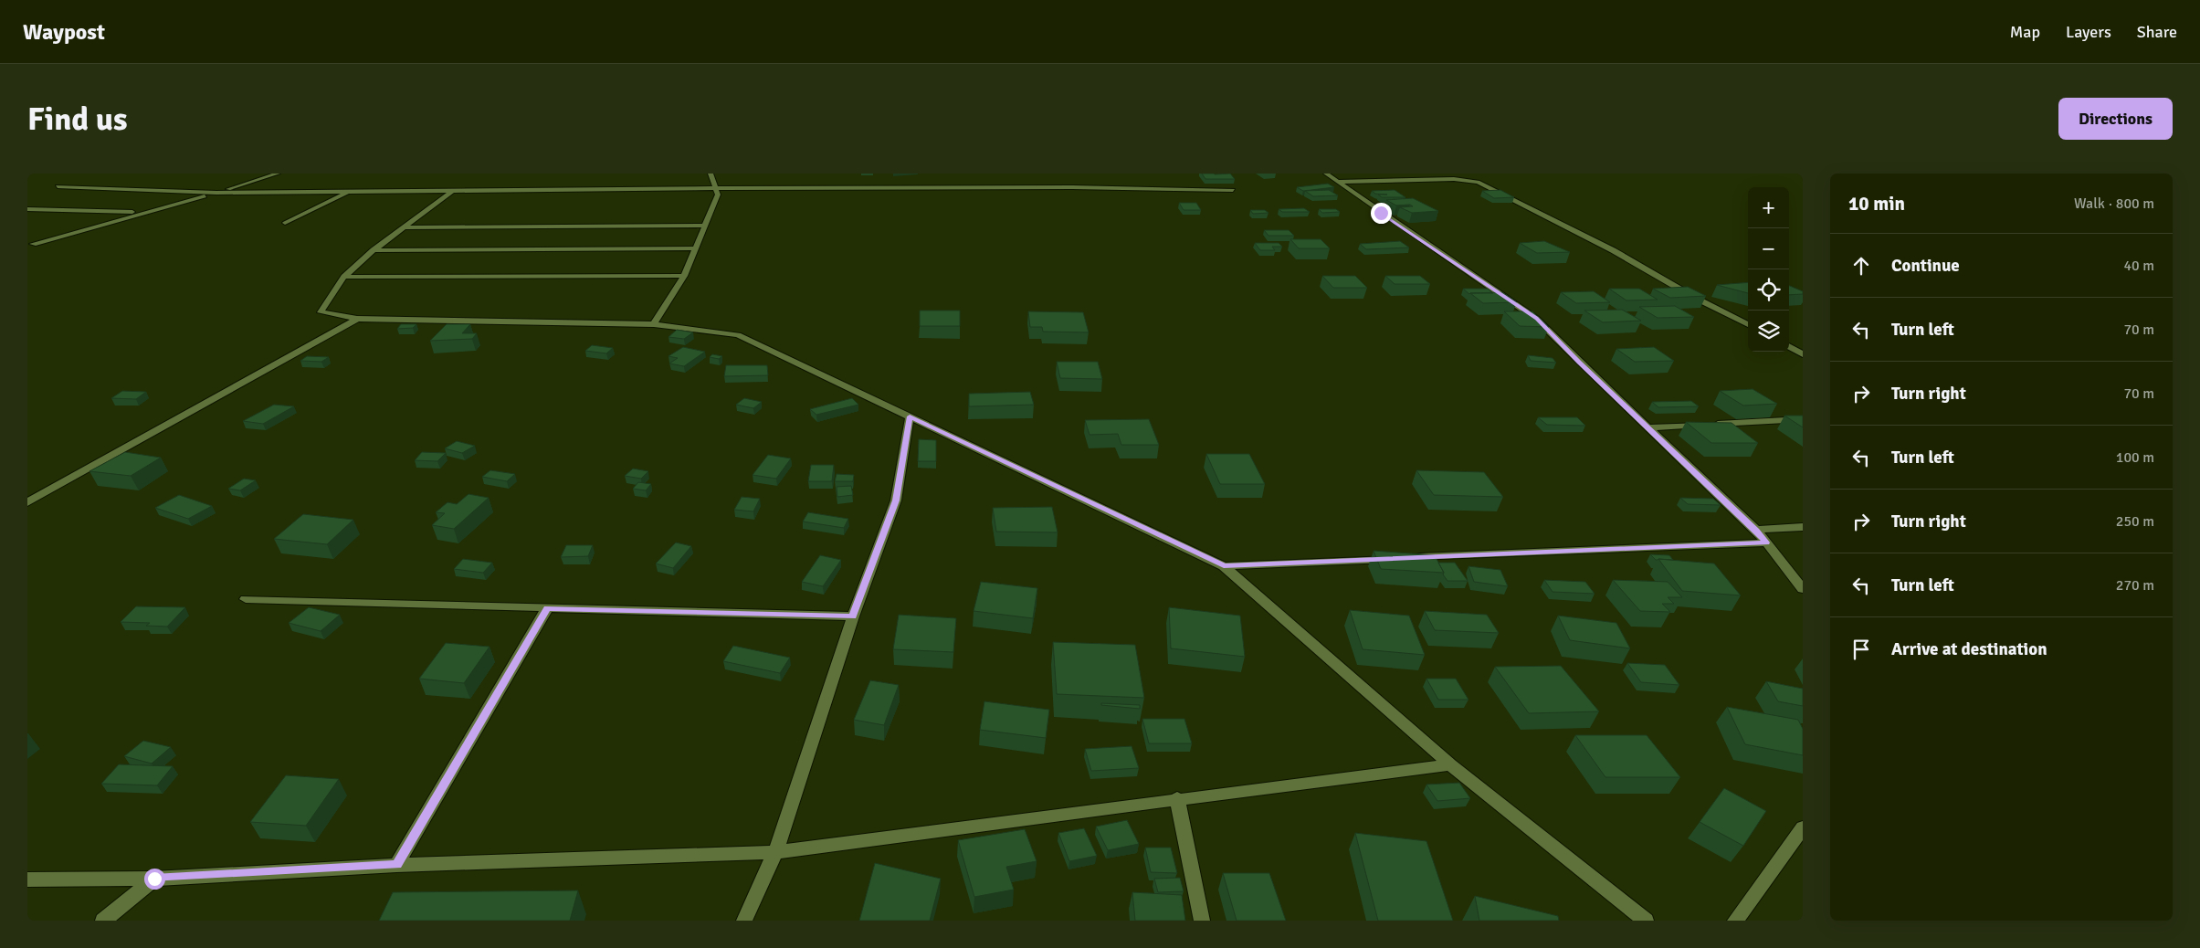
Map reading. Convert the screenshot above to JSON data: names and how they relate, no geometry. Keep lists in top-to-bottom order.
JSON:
{
  "page": {
    "header": "Waypost",
    "nav": ["Map", "Layers", "Share"],
    "buttons": "Directions",
    "title": "Find us",
    "heading": ["10 min", "Walk · 800 m"],
    "map_buttons": ["+", "−"],
    "list": [
      ["Continue", "40 m"],
      ["Turn left", "70 m"],
      ["Turn right", "70 m"],
      ["Turn left", "100 m"],
      ["Turn right", "250 m"],
      ["Turn left", "270 m"],
      "Arrive at destination"
    ]
  }
}
